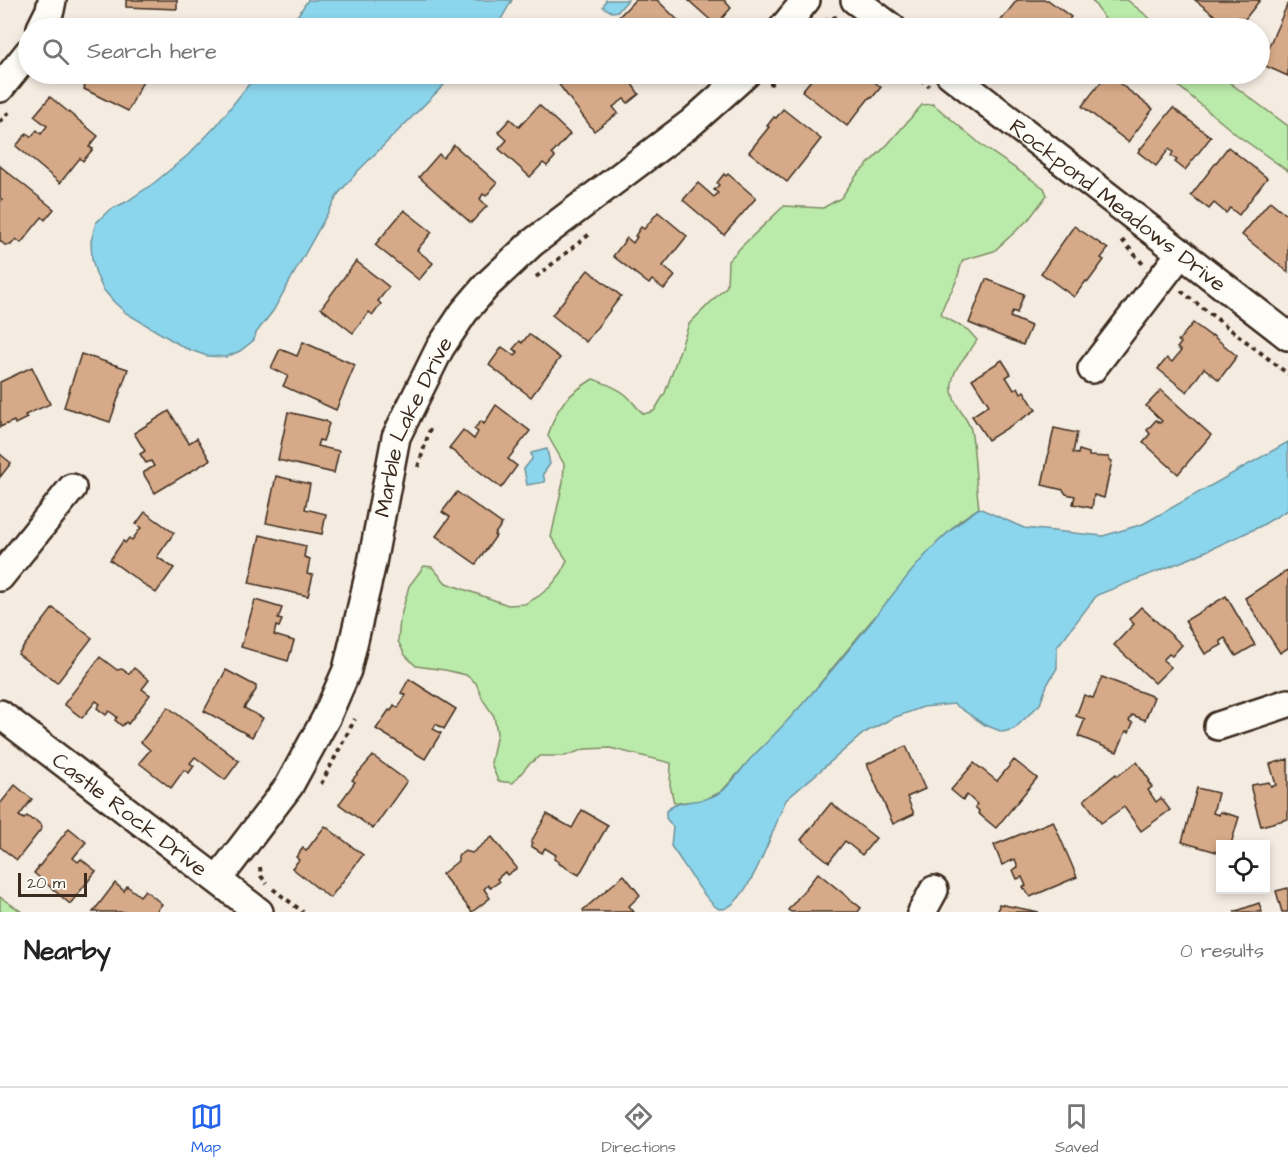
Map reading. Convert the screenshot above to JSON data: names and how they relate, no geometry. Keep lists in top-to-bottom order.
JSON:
{
  "streets": {
    "street": ["Rockpond Meadows Drive", "Marble Lake Drive", "Castle Rock Drive"]
  },
  "crossings": [
    ["Marble Lake Drive", "Castle Rock Drive"]
  ],
  "scale_bar": "20 m",
  "page": {
    "search": "Search here",
    "scale": "20 m",
    "heading": ["Nearby", "0 results"],
    "nav": ["Map", "Directions", "Saved"]
  }
}
